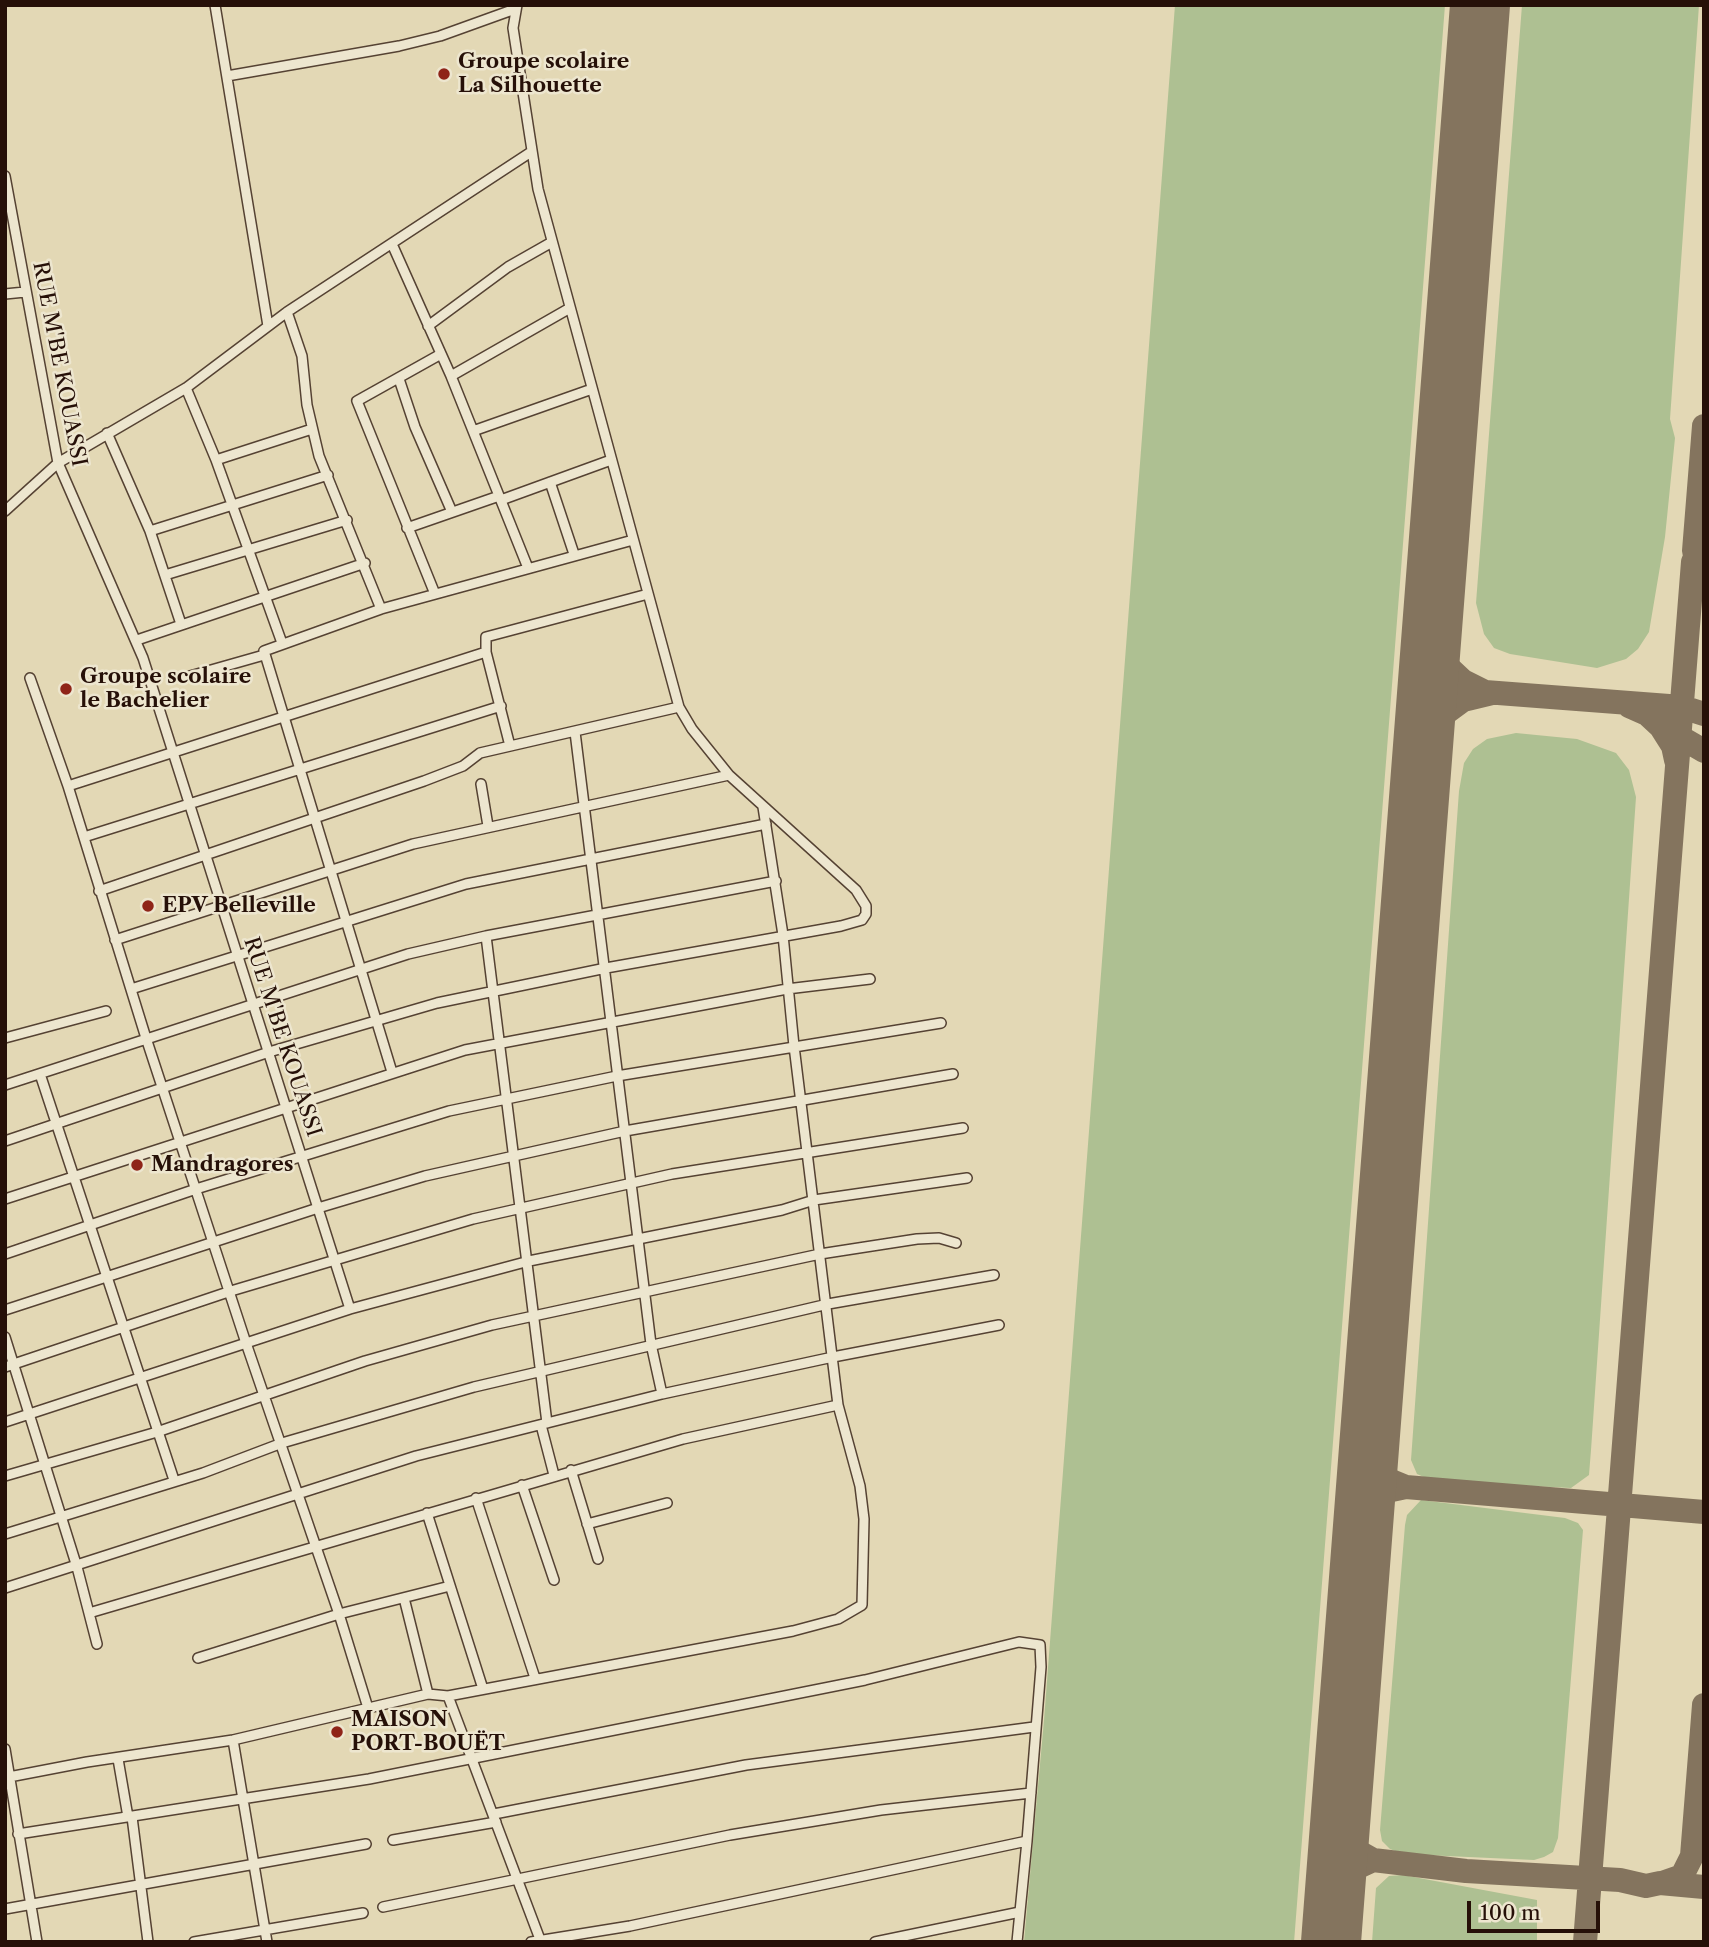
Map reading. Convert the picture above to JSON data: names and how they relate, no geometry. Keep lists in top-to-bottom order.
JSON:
{
  "streets": {
    "street": ["RUE M'BE KOUASSI"]
  },
  "places": [
    "Groupe scolaire La Silhouette",
    "Groupe scolaire le Bachelier",
    "EPV Belleville",
    "Mandragores",
    "MAISON PORT-BOUËT"
  ],
  "scale_bar": "100 m"
}
